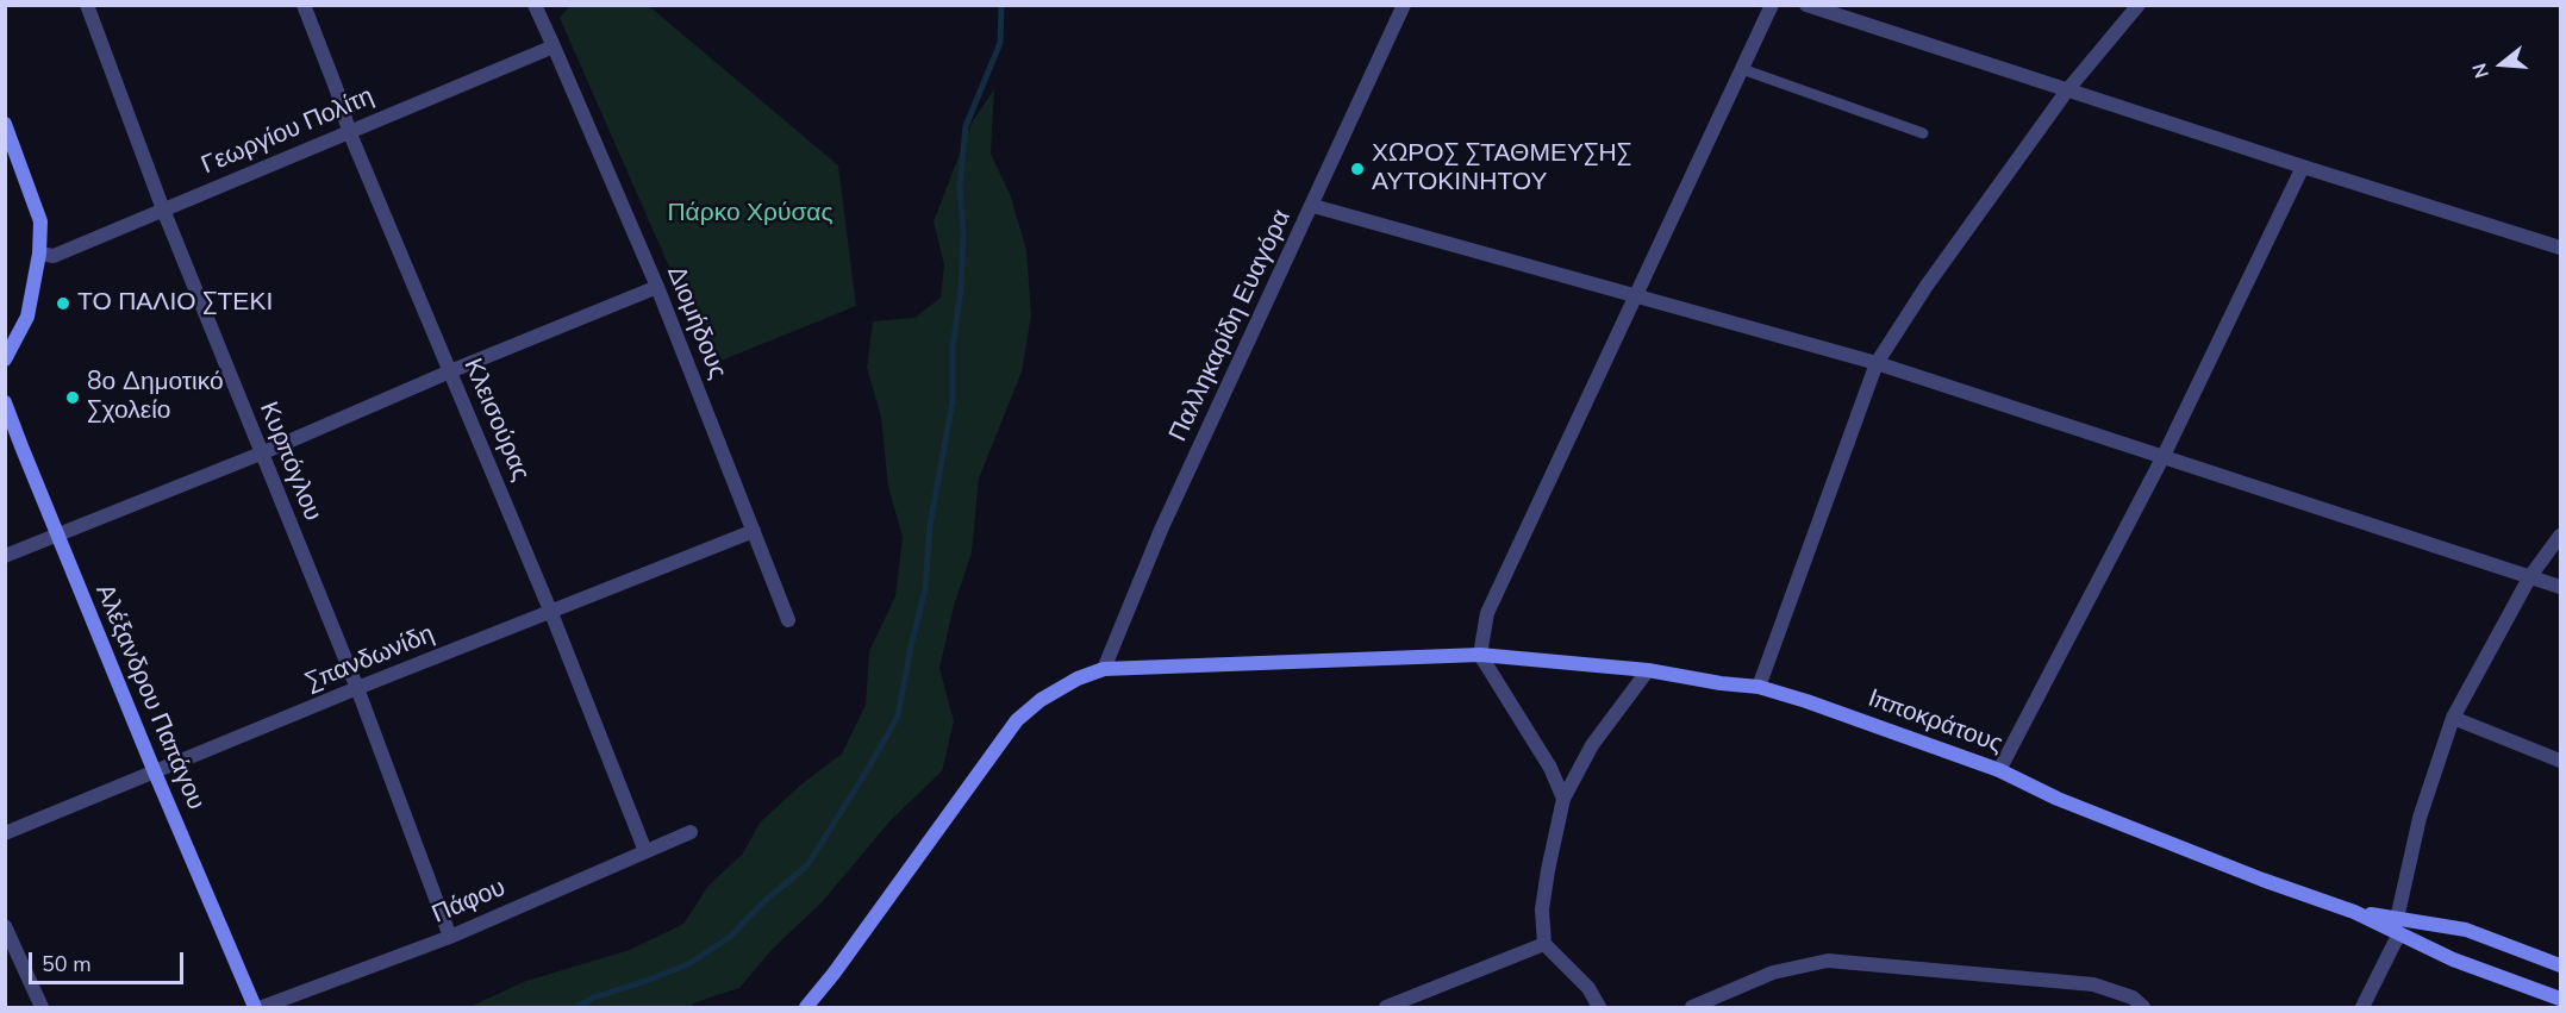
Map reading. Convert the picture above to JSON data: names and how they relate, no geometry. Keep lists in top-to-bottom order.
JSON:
{
  "streets": {
    "street": [
      "Γεωργίου Πολίτη",
      "Διομήδους",
      "Παλληκαρίδη Ευαγόρα",
      "Κλεισούρας",
      "Κυρπόγλου",
      "Σπανδωνίδη",
      "Αλέξανδρου Παπάγου",
      "Ιπποκράτους",
      "Πάφου"
    ]
  },
  "crossings": [
    ["Γεωργίου Πολίτη", "Διομήδους"],
    ["Γεωργίου Πολίτη", "Κλεισούρας"],
    ["Γεωργίου Πολίτη", "Κυρπόγλου"],
    ["Διομήδους", "Σπανδωνίδη"],
    ["Παλληκαρίδη Ευαγόρα", "Ιπποκράτους"],
    ["Κλεισούρας", "Σπανδωνίδη"],
    ["Κλεισούρας", "Πάφου"],
    ["Κυρπόγλου", "Σπανδωνίδη"],
    ["Κυρπόγλου", "Πάφου"],
    ["Σπανδωνίδη", "Αλέξανδρου Παπάγου"]
  ],
  "parks": ["Πάρκο Χρύσας"],
  "places": ["ΧΩΡΟΣ ΣΤΑΘΜΕΥΣΗΣ ΑΥΤΟΚΙΝΗΤΟΥ", "ΤΟ ΠΑΛΙΟ ΣΤΕΚΙ", "8ο Δημοτικό Σχολείο"],
  "scale_bar": "50 m",
  "north": "left"
}
